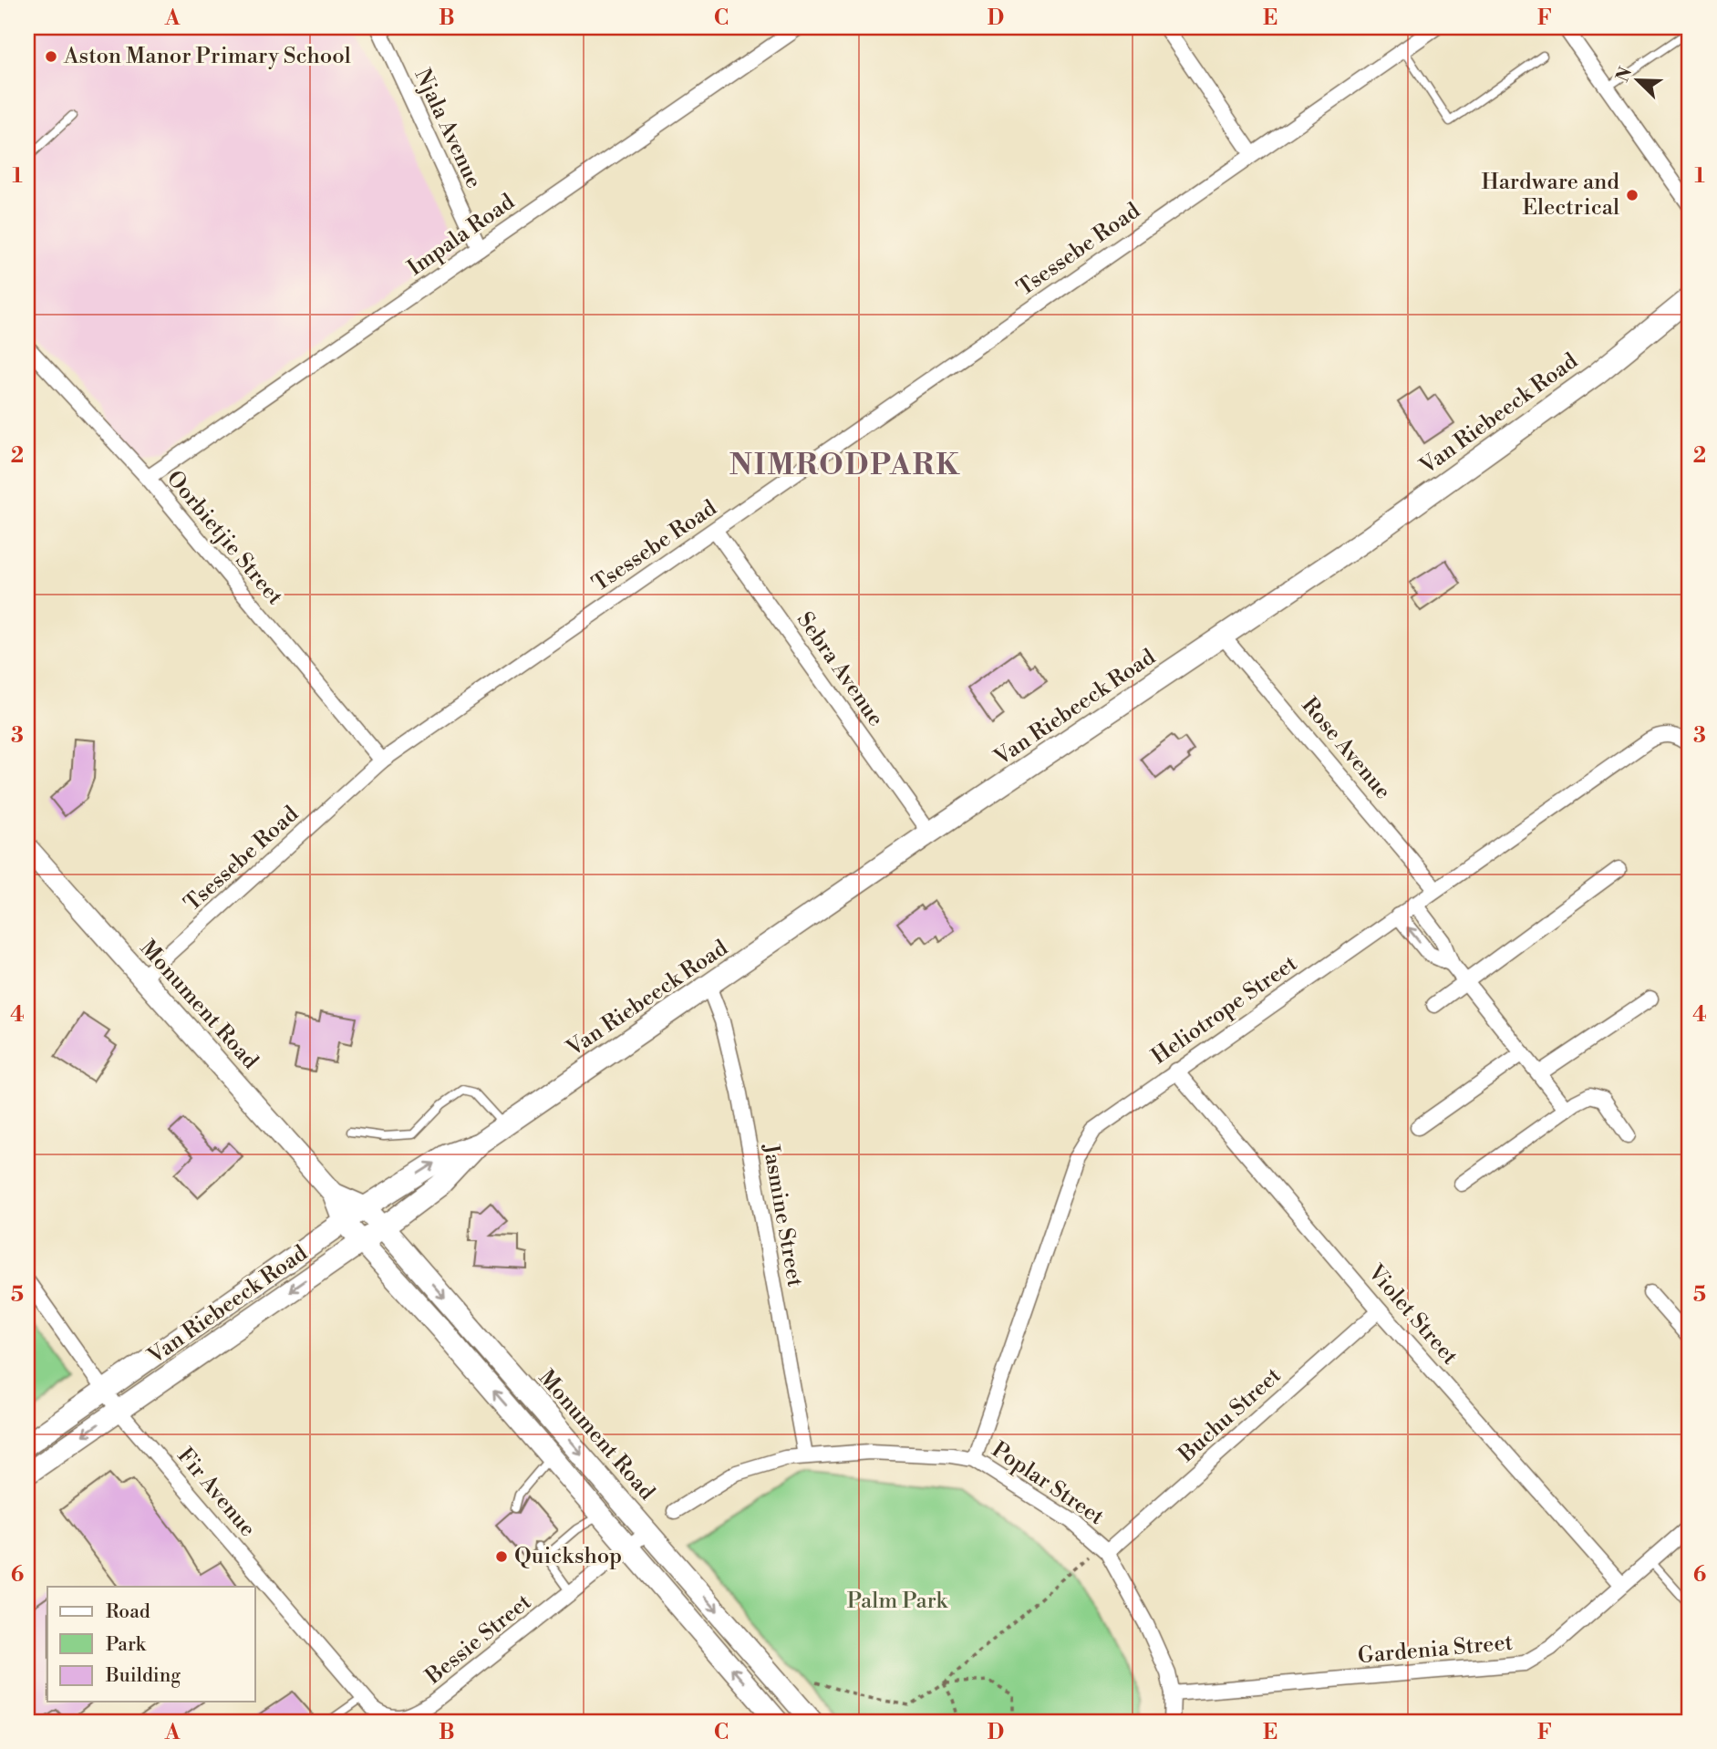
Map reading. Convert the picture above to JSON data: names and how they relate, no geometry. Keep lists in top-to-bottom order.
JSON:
{
  "streets": {
    "street": [
      "Njala Avenue",
      "Impala Road",
      "Tsessebe Road",
      "Van Riebeeck Road",
      "Oorbietjie Street",
      "Sebra Avenue",
      "Rose Avenue",
      "Monument Road",
      "Heliotrope Street",
      "Jasmine Street",
      "Violet Street",
      "Buchu Street",
      "Poplar Street",
      "Fir Avenue",
      "Bessie Street",
      "Gardenia Street"
    ]
  },
  "crossings": [
    ["Njala Avenue", "Impala Road"],
    ["Impala Road", "Oorbietjie Street"],
    ["Tsessebe Road", "Oorbietjie Street"],
    ["Tsessebe Road", "Sebra Avenue"],
    ["Tsessebe Road", "Monument Road"],
    ["Van Riebeeck Road", "Sebra Avenue"],
    ["Van Riebeeck Road", "Rose Avenue"],
    ["Van Riebeeck Road", "Monument Road"],
    ["Van Riebeeck Road", "Jasmine Street"],
    ["Van Riebeeck Road", "Fir Avenue"],
    ["Rose Avenue", "Heliotrope Street"],
    ["Monument Road", "Bessie Street"],
    ["Heliotrope Street", "Violet Street"],
    ["Heliotrope Street", "Poplar Street"],
    ["Jasmine Street", "Poplar Street"],
    ["Violet Street", "Buchu Street"],
    ["Violet Street", "Gardenia Street"],
    ["Buchu Street", "Poplar Street"],
    ["Poplar Street", "Gardenia Street"],
    ["Fir Avenue", "Bessie Street"]
  ],
  "districts": ["NIMRODPARK"],
  "parks": ["Palm Park"],
  "places": ["Aston Manor Primary School", "Hardware and Electrical", "Quickshop"],
  "legend": ["Road", "Park", "Building"],
  "north": "top left",
  "grid": {
    "columns": [
      "A",
      "B",
      "C",
      "D",
      "E",
      "F"
    ],
    "rows": [
      "1",
      "2",
      "3",
      "4",
      "5",
      "6"
    ]
  }
}
